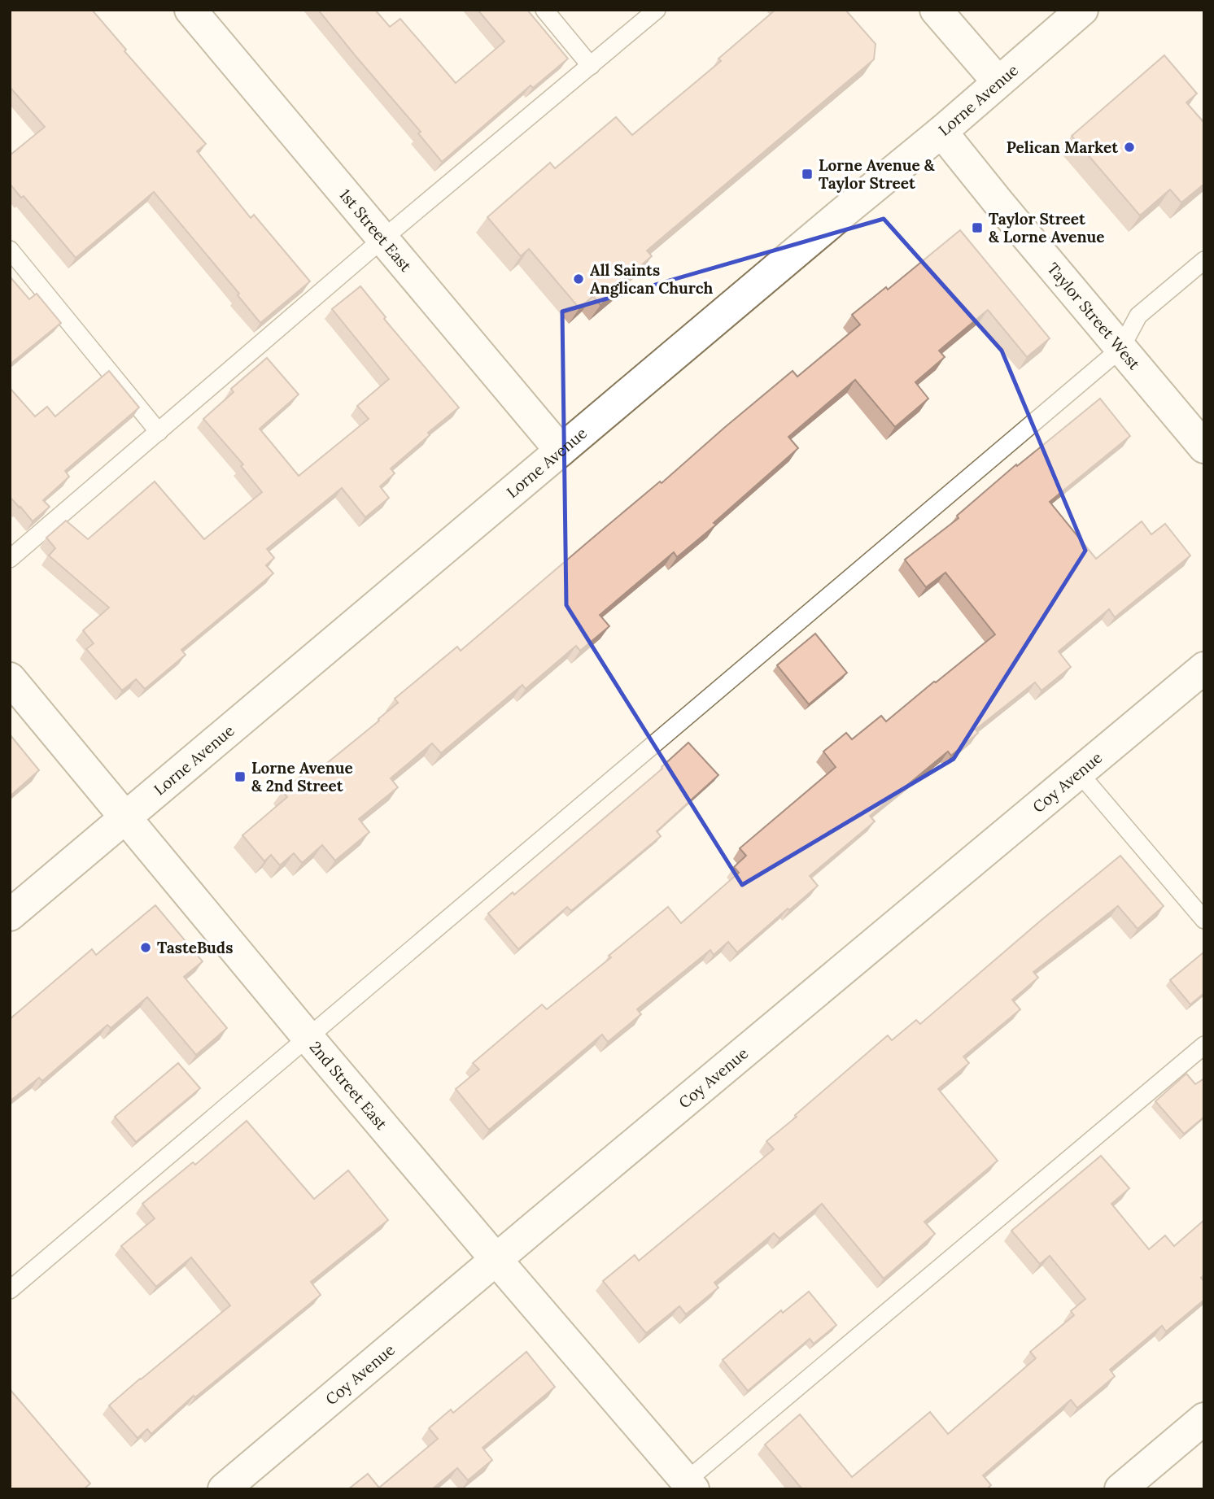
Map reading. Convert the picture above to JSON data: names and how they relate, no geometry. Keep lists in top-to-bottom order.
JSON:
{
  "streets": {
    "street": [
      "Lorne Avenue",
      "1st Street East",
      "Taylor Street West",
      "Coy Avenue",
      "2nd Street East"
    ]
  },
  "crossings": [
    ["Lorne Avenue", "1st Street East"],
    ["Lorne Avenue", "Taylor Street West"],
    ["Lorne Avenue", "2nd Street East"],
    ["Coy Avenue", "2nd Street East"]
  ],
  "places": {
    "other": ["Pelican Market", "All Saints Anglican Church", "TasteBuds"],
    "transit": ["Lorne Avenue & Taylor Street", "Taylor Street & Lorne Avenue", "Lorne Avenue & 2nd Street"]
  }
}
